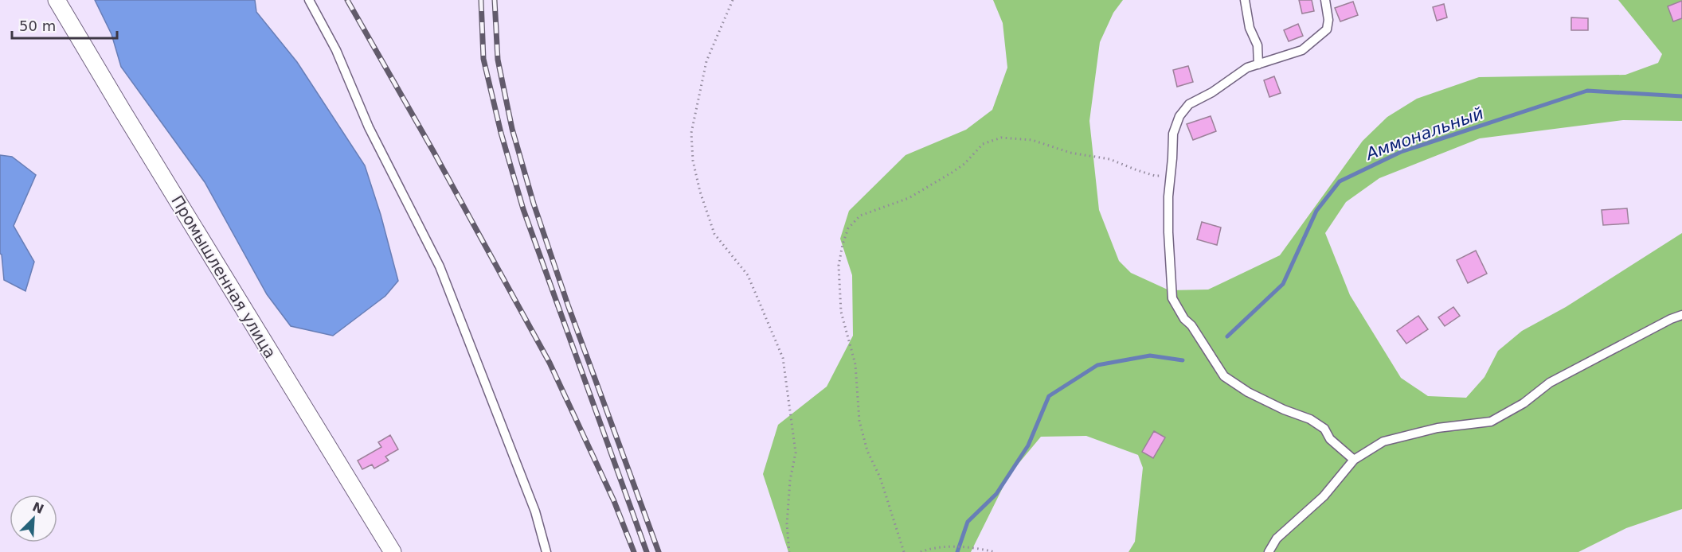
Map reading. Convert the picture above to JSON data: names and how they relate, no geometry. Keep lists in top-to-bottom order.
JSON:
{
  "streets": {
    "street": ["Промышленная улица"]
  },
  "water": ["Аммональный"],
  "scale_bar": "50 m",
  "north": "top right"
}
